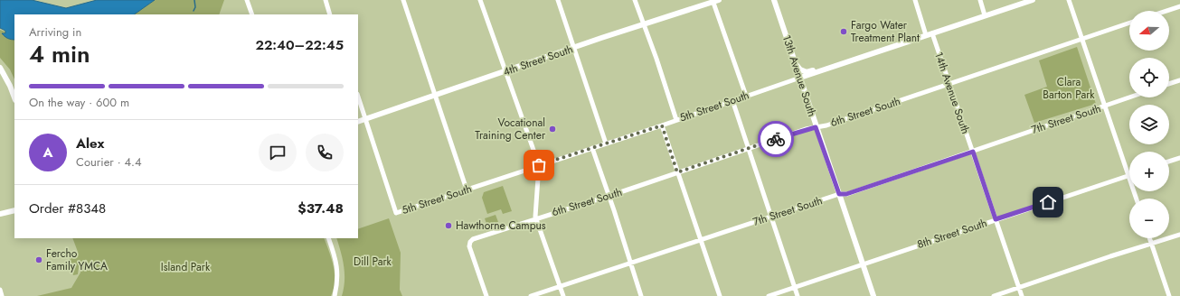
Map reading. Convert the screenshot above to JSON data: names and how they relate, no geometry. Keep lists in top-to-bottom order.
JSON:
{
  "streets": {
    "street": [
      "4th Street South",
      "13th Avenue South",
      "14th Avenue South",
      "5th Street South",
      "6th Street South",
      "7th Street South",
      "8th Street South"
    ]
  },
  "crossings": [
    ["4th Street South", "5th Street South"],
    ["13th Avenue South", "5th Street South"],
    ["13th Avenue South", "6th Street South"],
    ["13th Avenue South", "7th Street South"],
    ["13th Avenue South", "8th Street South"],
    ["14th Avenue South", "5th Street South"],
    ["14th Avenue South", "6th Street South"],
    ["14th Avenue South", "7th Street South"],
    ["14th Avenue South", "8th Street South"]
  ],
  "parks": ["Clara Barton Park", "Dill Park", "Island Park"],
  "places": [
    "Fargo Water Treatment Plant",
    "Vocational Training Center",
    "Hawthorne Campus",
    "Fercho Family YMCA"
  ],
  "north": "left",
  "page": {
    "map_buttons": ["+", "−"],
    "heading": ["4 min", "Arriving in", "22:40–22:45"],
    "panel": [
      "Alex",
      "Courier · 4.4",
      "Order #8348",
      "$37.48"
    ],
    "bar": "On the way · 600 m",
    "round": "A"
  }
}
